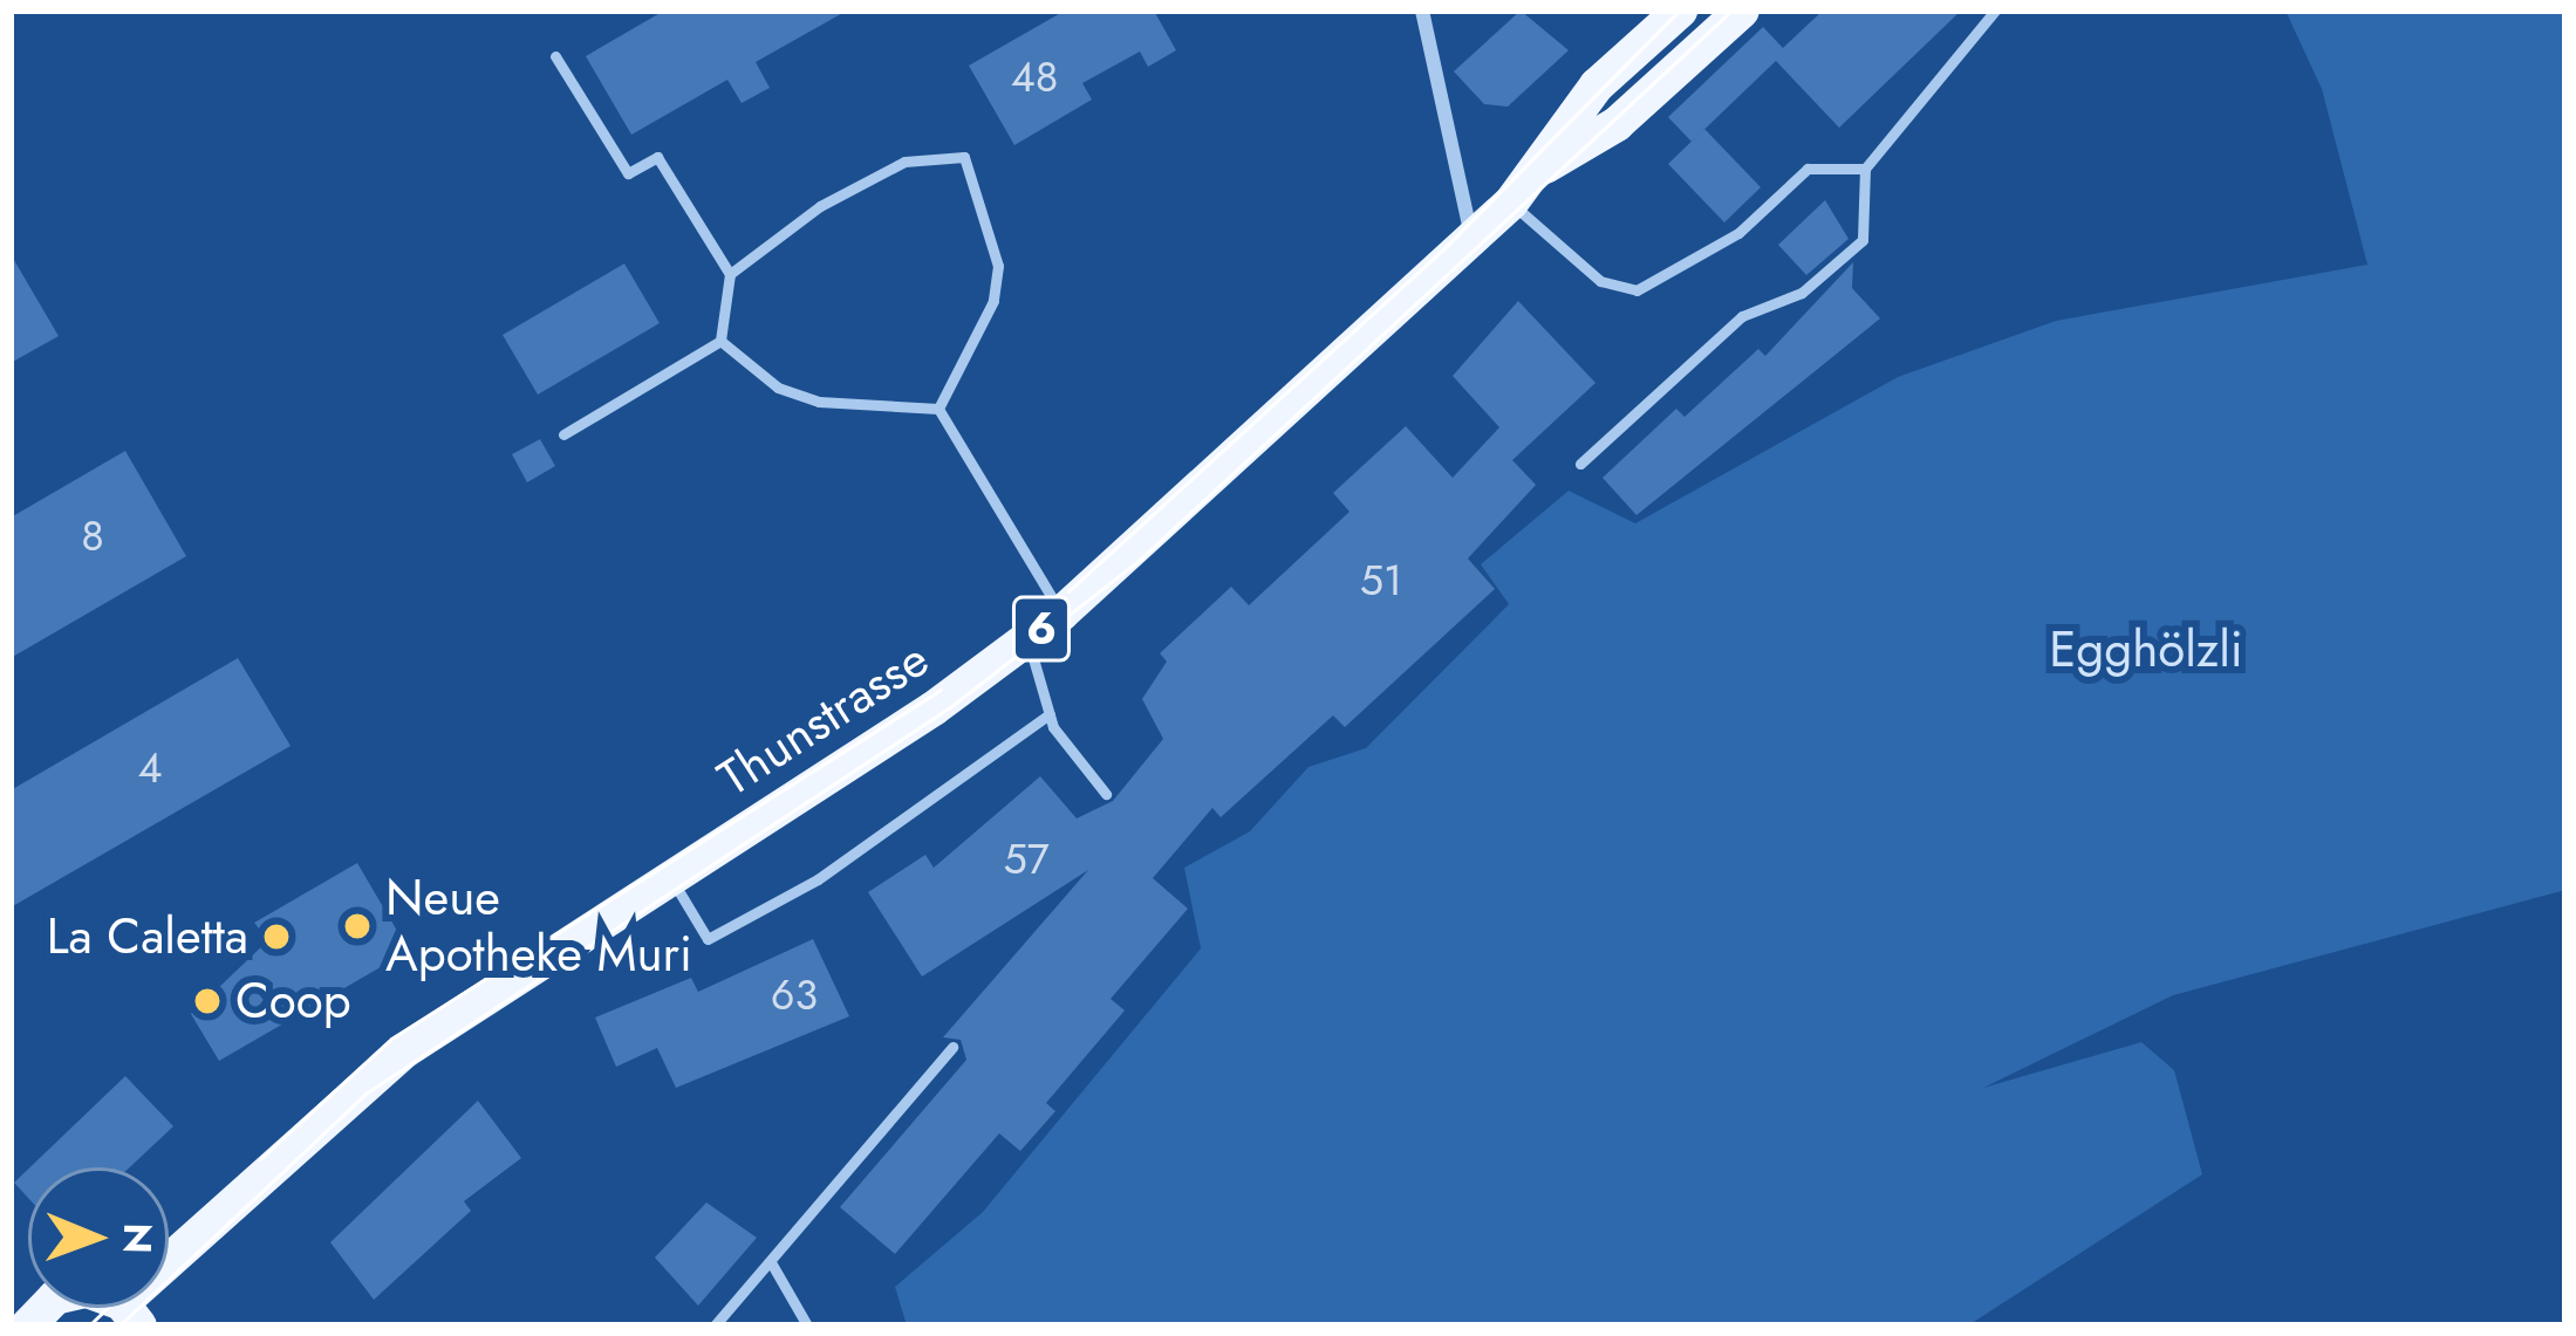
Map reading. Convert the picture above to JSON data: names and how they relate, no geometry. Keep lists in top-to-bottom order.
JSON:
{
  "streets": {
    "main road": ["6", "Thunstrasse"]
  },
  "parks": ["Egghölzli"],
  "places": ["Neue Apotheke Muri", "La Caletta", "Coop"],
  "house_numbers": [
    "48",
    "8",
    "51",
    "4",
    "57",
    "63"
  ],
  "north": "right"
}
